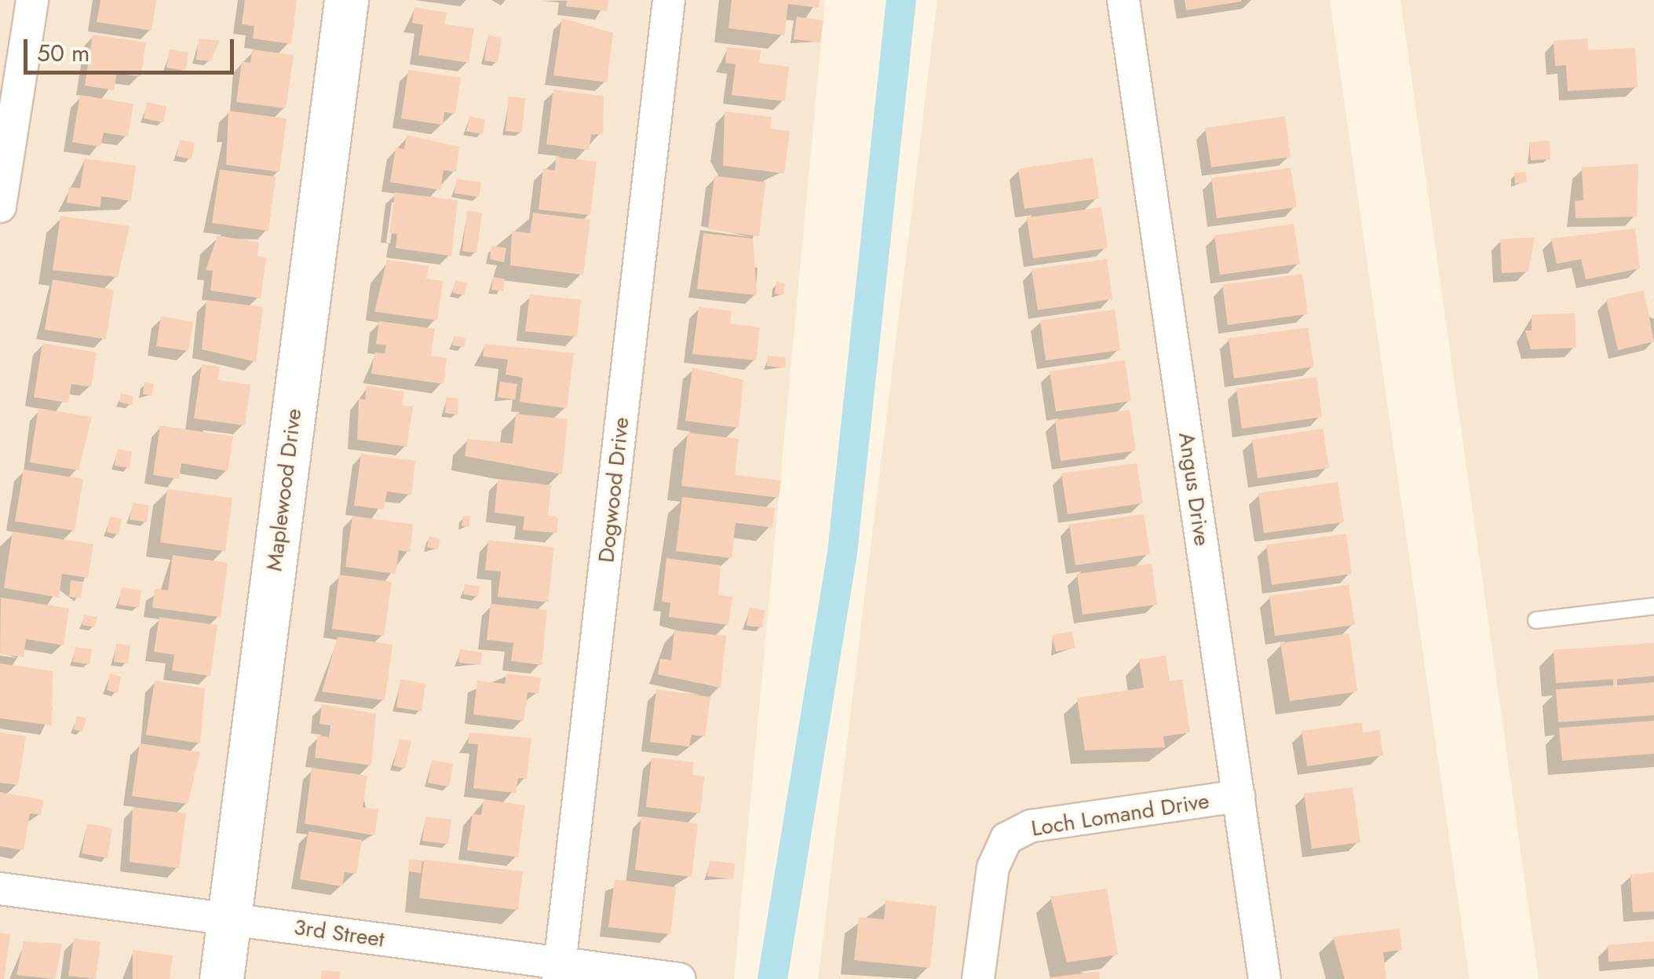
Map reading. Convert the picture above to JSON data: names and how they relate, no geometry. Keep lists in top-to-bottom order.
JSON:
{
  "streets": {
    "street": [
      "Angus Drive",
      "Maplewood Drive",
      "Dogwood Drive",
      "Loch Lomand Drive",
      "3rd Street"
    ]
  },
  "crossings": [
    ["Angus Drive", "Loch Lomand Drive"],
    ["Maplewood Drive", "3rd Street"],
    ["Dogwood Drive", "3rd Street"]
  ],
  "scale_bar": "50 m"
}
